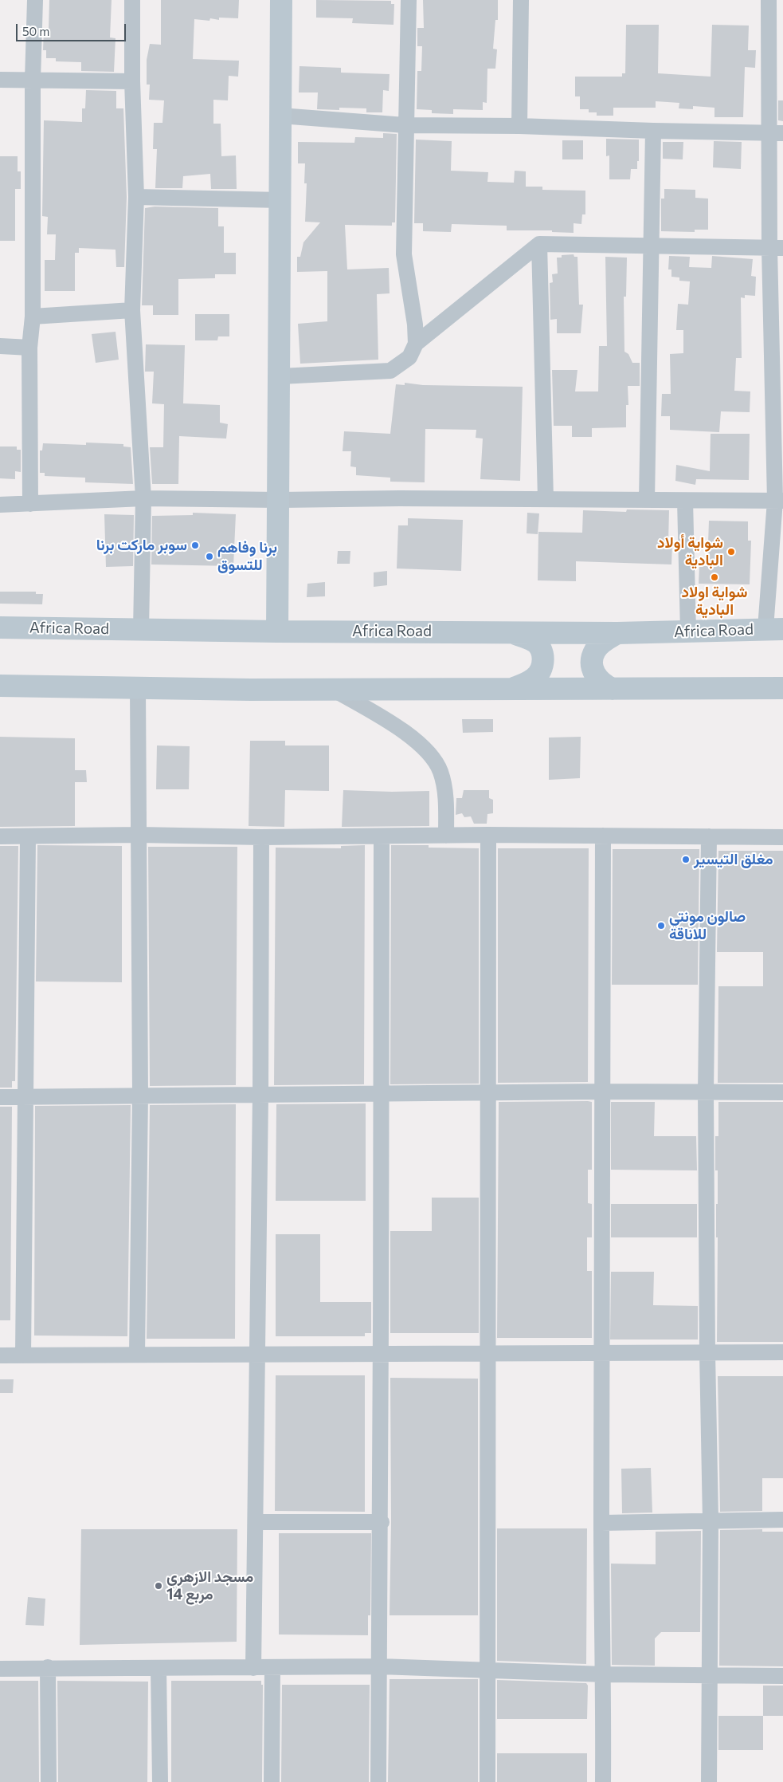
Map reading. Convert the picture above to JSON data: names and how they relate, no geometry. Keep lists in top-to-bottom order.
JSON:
{
  "streets": {
    "street": ["Africa Road"]
  },
  "places": [
    "سوبر ماركت برنا",
    "شواية أولاد البادية",
    "برنا وفاهم للتسوق",
    "شواية اولاد البادية",
    "مغلق التيسير",
    "صالون مونتي للاناقة",
    "مسجد الازهري مربع 14"
  ],
  "scale_bar": "50 m"
}
